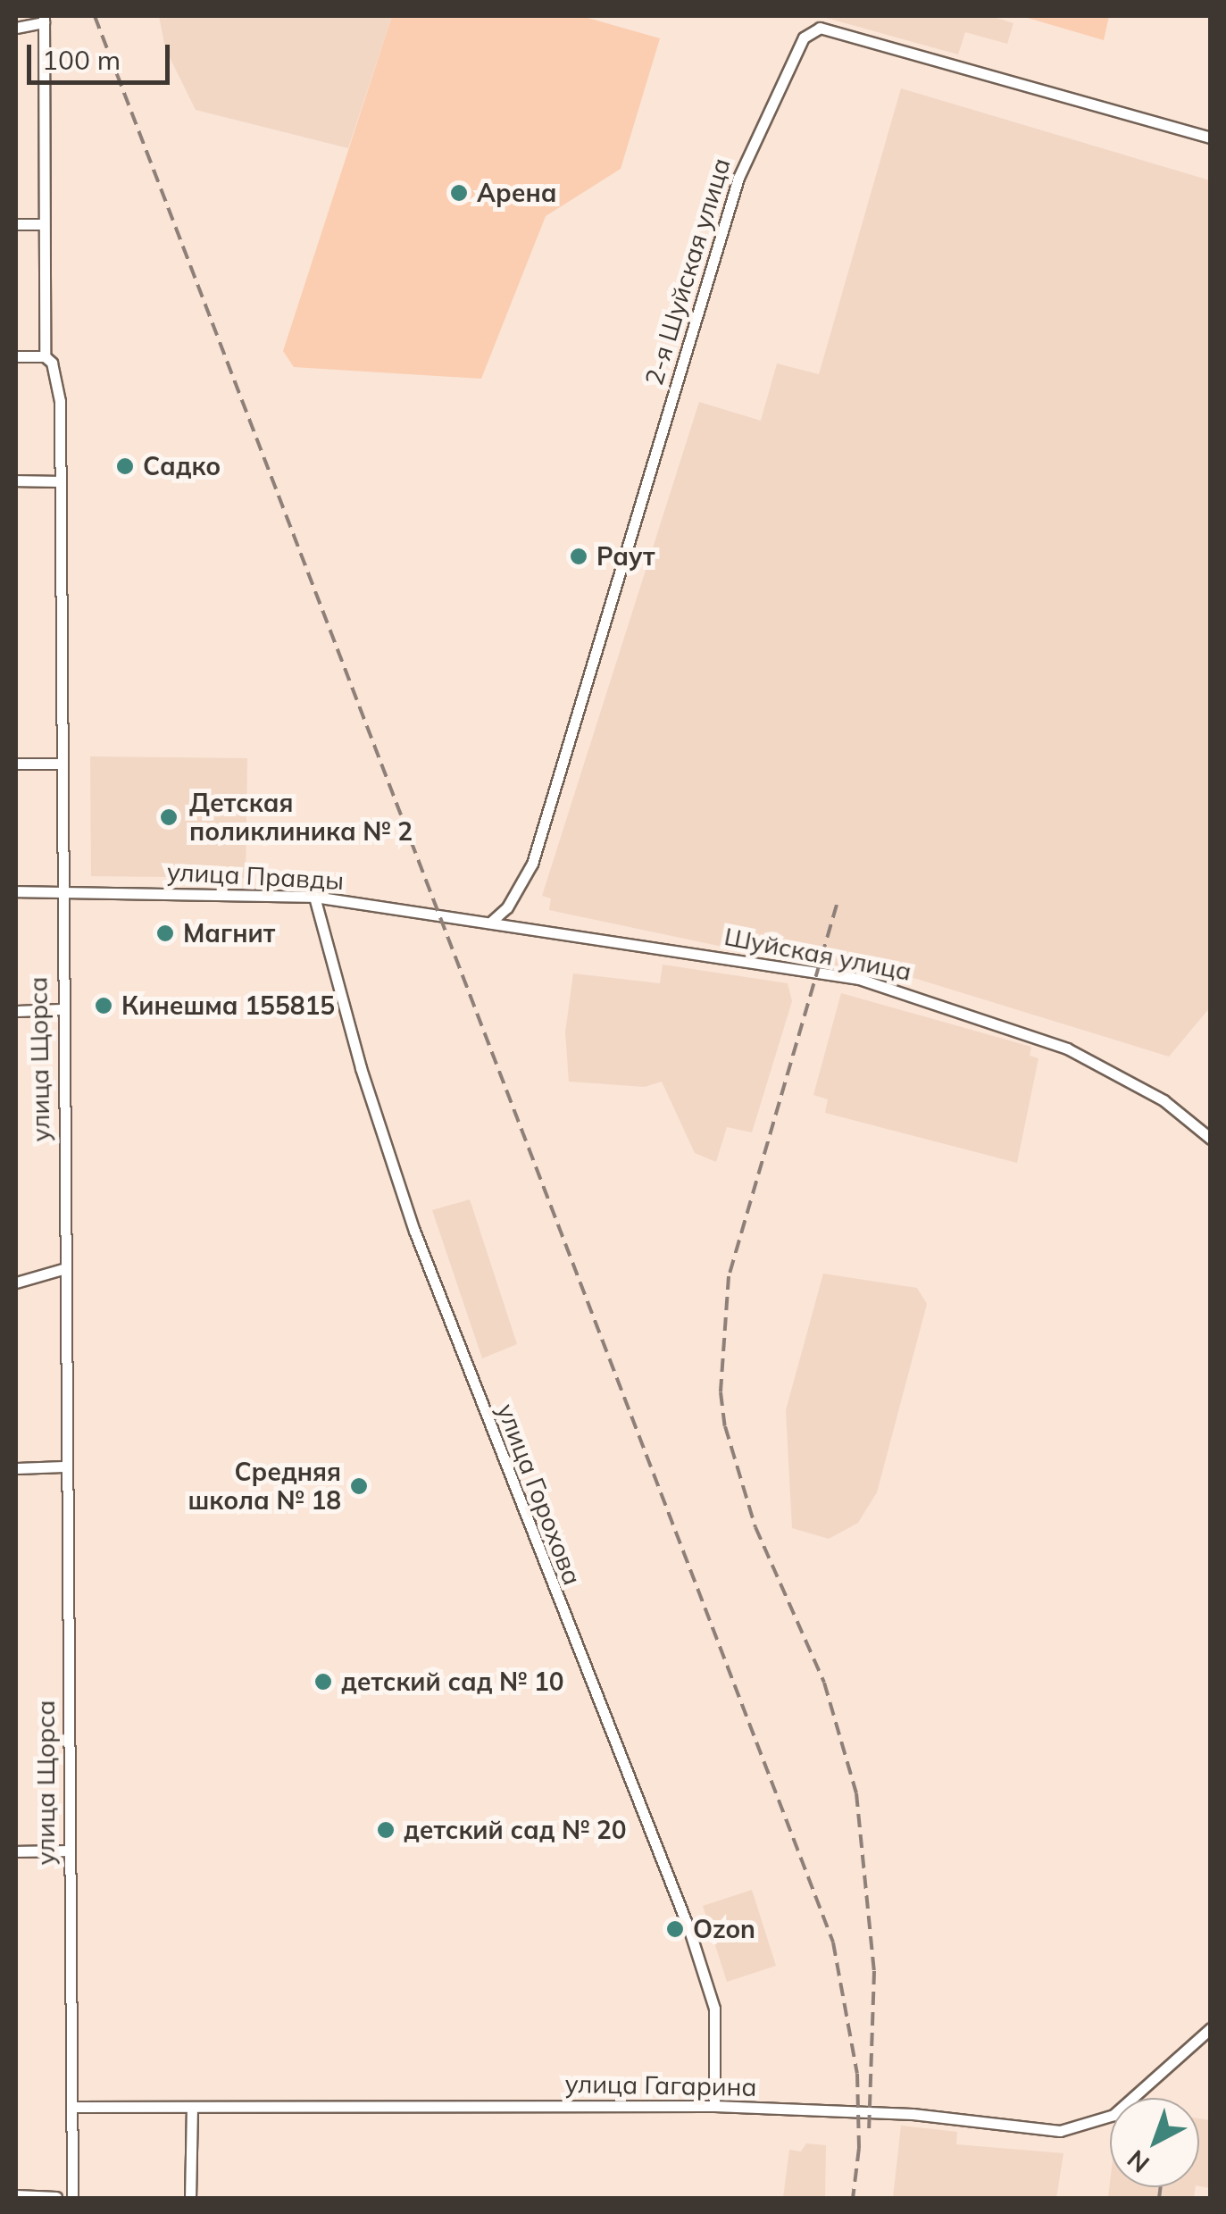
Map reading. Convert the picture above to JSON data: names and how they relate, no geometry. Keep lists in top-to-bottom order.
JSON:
{
  "streets": {
    "street": [
      "2-я Шуйская улица",
      "улица Правды",
      "Шуйская улица",
      "улица Щорса",
      "улица Горохова",
      "улица Гагарина"
    ]
  },
  "crossings": [
    ["2-я Шуйская улица", "улица Правды"],
    ["2-я Шуйская улица", "Шуйская улица"],
    ["улица Правды", "Шуйская улица"],
    ["улица Правды", "улица Щорса"],
    ["улица Правды", "улица Горохова"],
    ["улица Щорса", "улица Гагарина"],
    ["улица Горохова", "улица Гагарина"]
  ],
  "places": [
    "Арена",
    "Садко",
    "Раут",
    "Детская поликлиника № 2",
    "Магнит",
    "Кинешма 155815",
    "Средняя школа № 18",
    "детский сад № 10",
    "детский сад № 20",
    "Ozon"
  ],
  "scale_bar": "100 m",
  "north": "bottom left"
}
